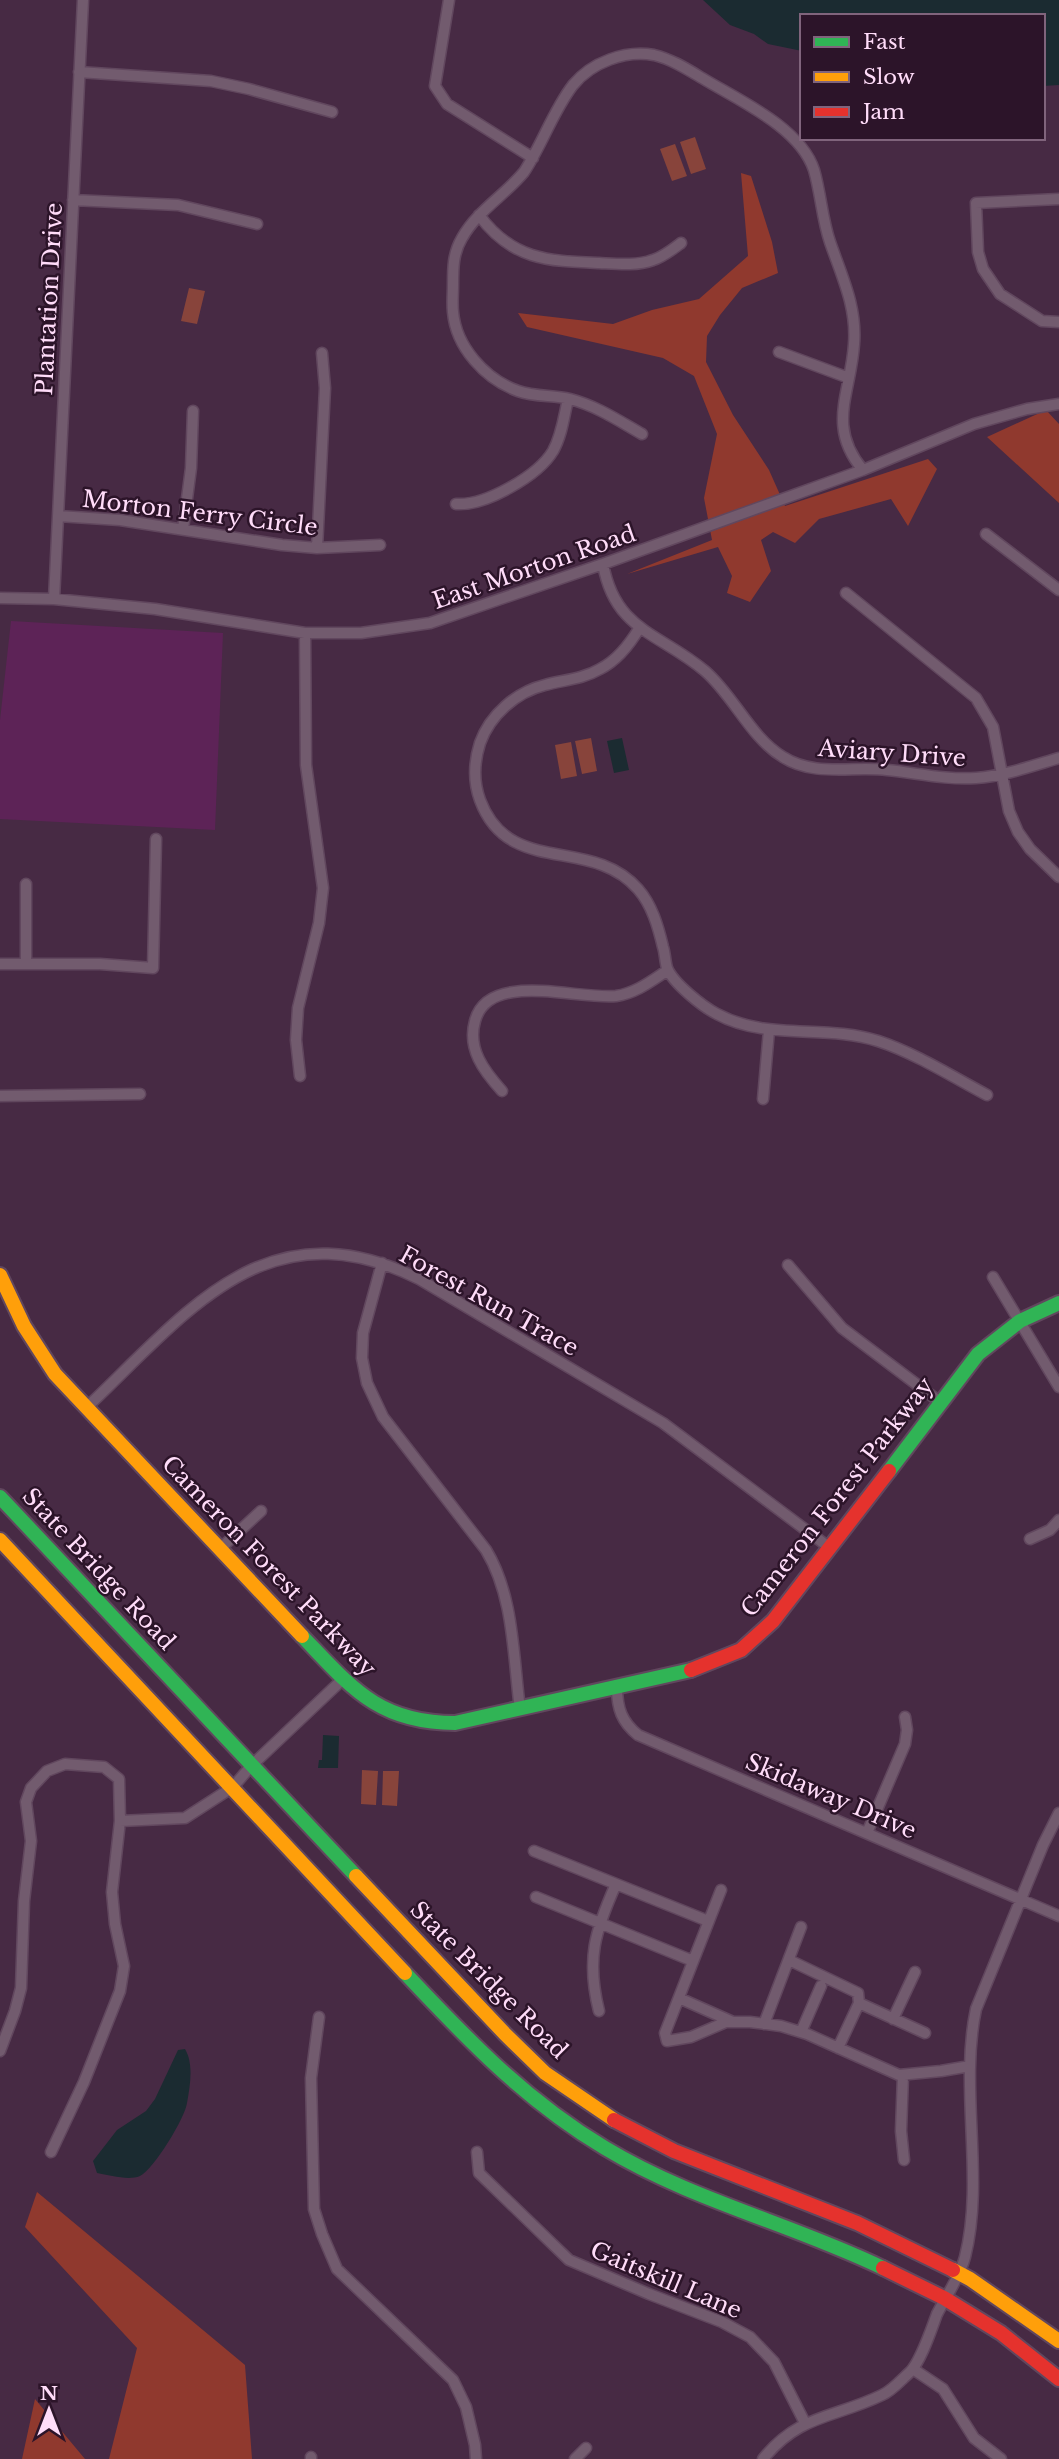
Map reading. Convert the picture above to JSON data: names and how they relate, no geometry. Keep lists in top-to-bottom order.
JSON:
{
  "streets": {
    "main road": ["Cameron Forest Parkway", "State Bridge Road"],
    "street": [
      "Plantation Drive",
      "Morton Ferry Circle",
      "East Morton Road",
      "Aviary Drive",
      "Forest Run Trace",
      "Skidaway Drive",
      "Gaitskill Lane"
    ]
  },
  "crossings": [
    ["Plantation Drive", "Morton Ferry Circle"],
    ["Plantation Drive", "East Morton Road"],
    ["East Morton Road", "Aviary Drive"],
    ["Forest Run Trace", "Cameron Forest Parkway"],
    ["Cameron Forest Parkway", "Skidaway Drive"]
  ],
  "legend": ["Fast", "Slow", "Jam"],
  "north": "top"
}
